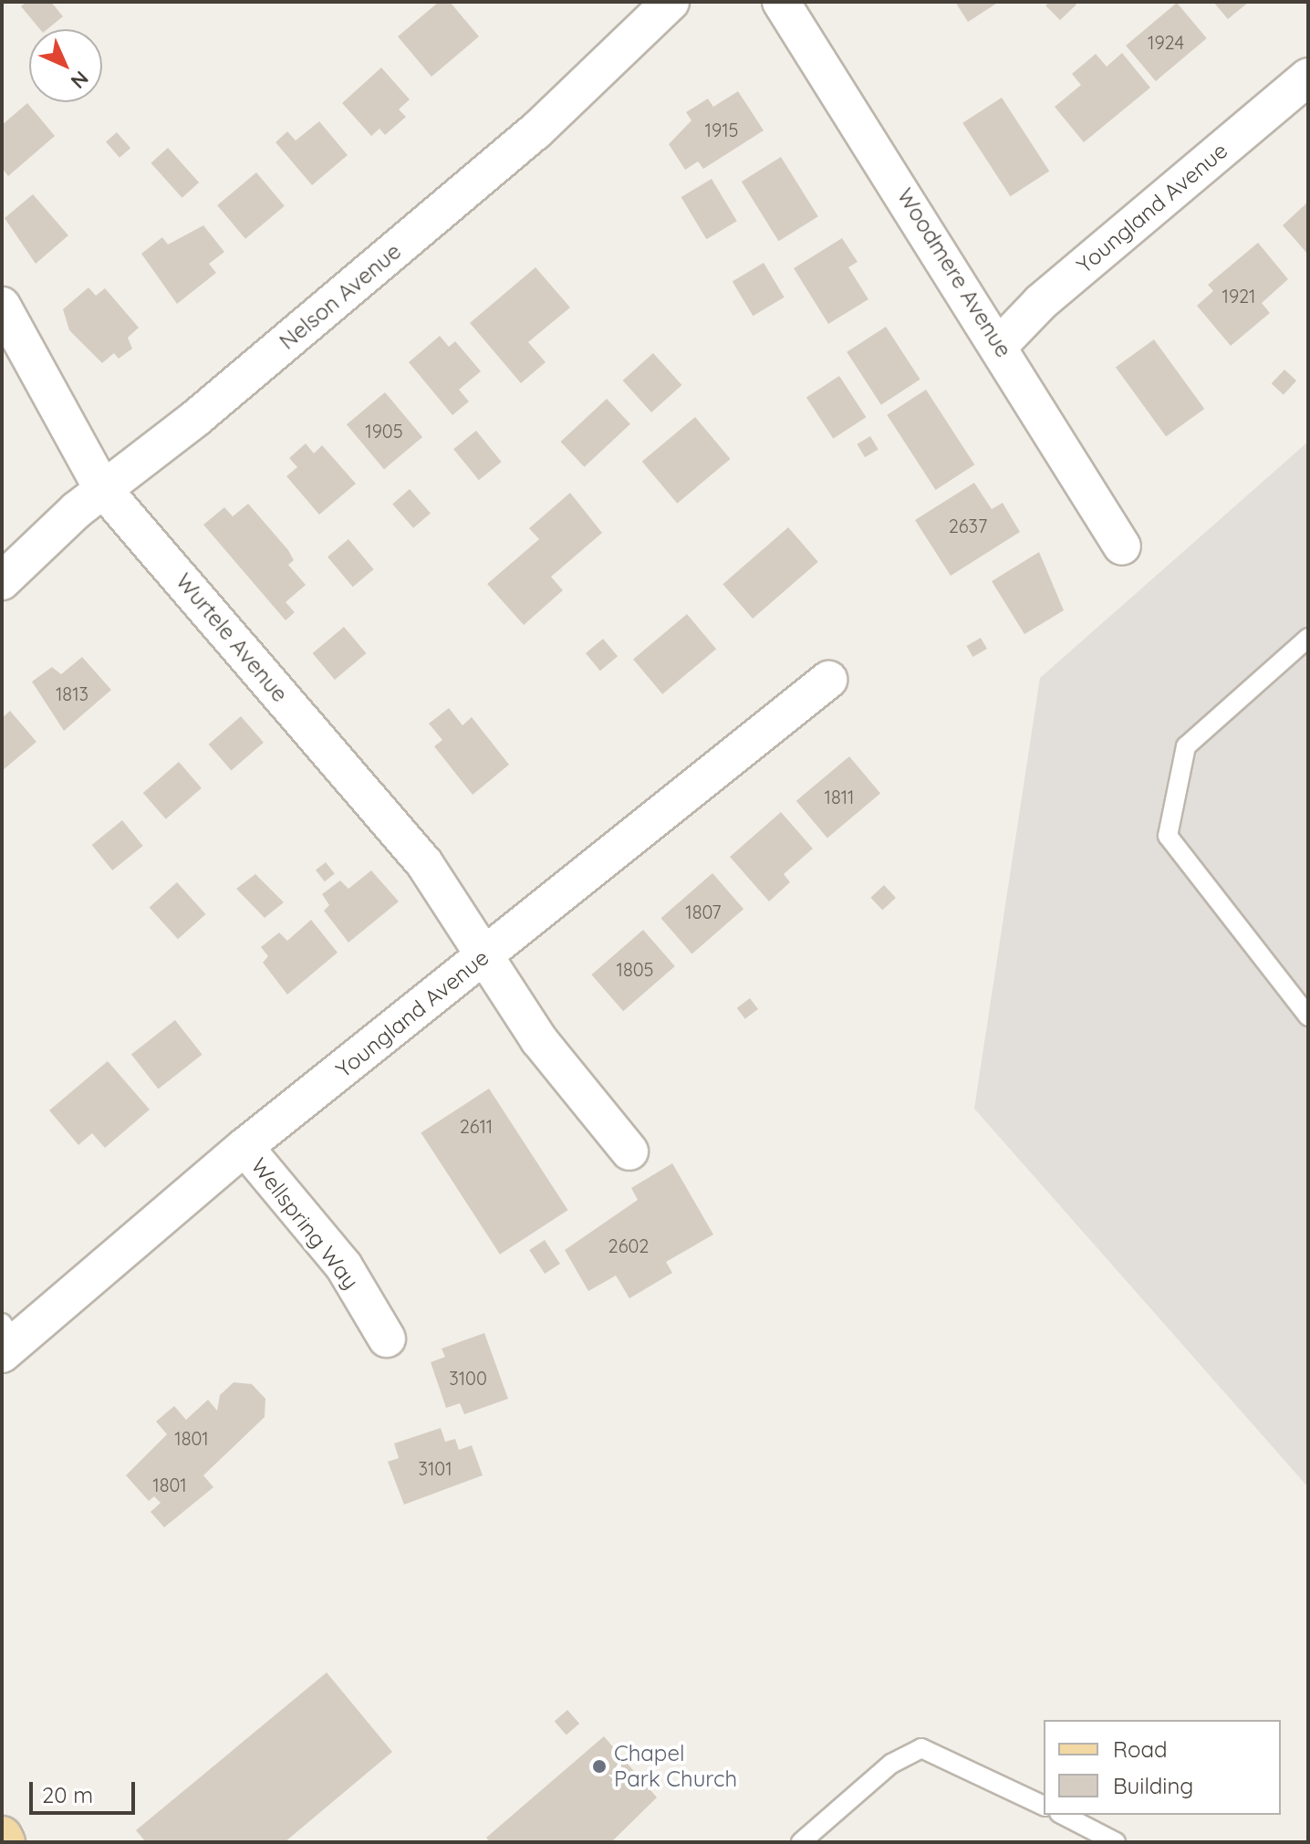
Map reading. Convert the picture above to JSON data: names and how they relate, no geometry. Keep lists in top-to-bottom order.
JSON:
{
  "streets": {
    "street": [
      "Youngland Avenue",
      "Woodmere Avenue",
      "Nelson Avenue",
      "Wurtele Avenue",
      "Wellspring Way"
    ]
  },
  "crossings": [
    ["Youngland Avenue", "Woodmere Avenue"],
    ["Youngland Avenue", "Wurtele Avenue"],
    ["Youngland Avenue", "Wellspring Way"],
    ["Nelson Avenue", "Wurtele Avenue"]
  ],
  "places": ["Chapel Park Church"],
  "house_numbers": [
    "1924",
    "1915",
    "1921",
    "1905",
    "2637",
    "1813",
    "1811",
    "1807",
    "1805",
    "2611",
    "2602",
    "3100",
    "1801",
    "3101",
    "1801"
  ],
  "legend": ["Road", "Building"],
  "scale_bar": "20 m",
  "north": "bottom right"
}
